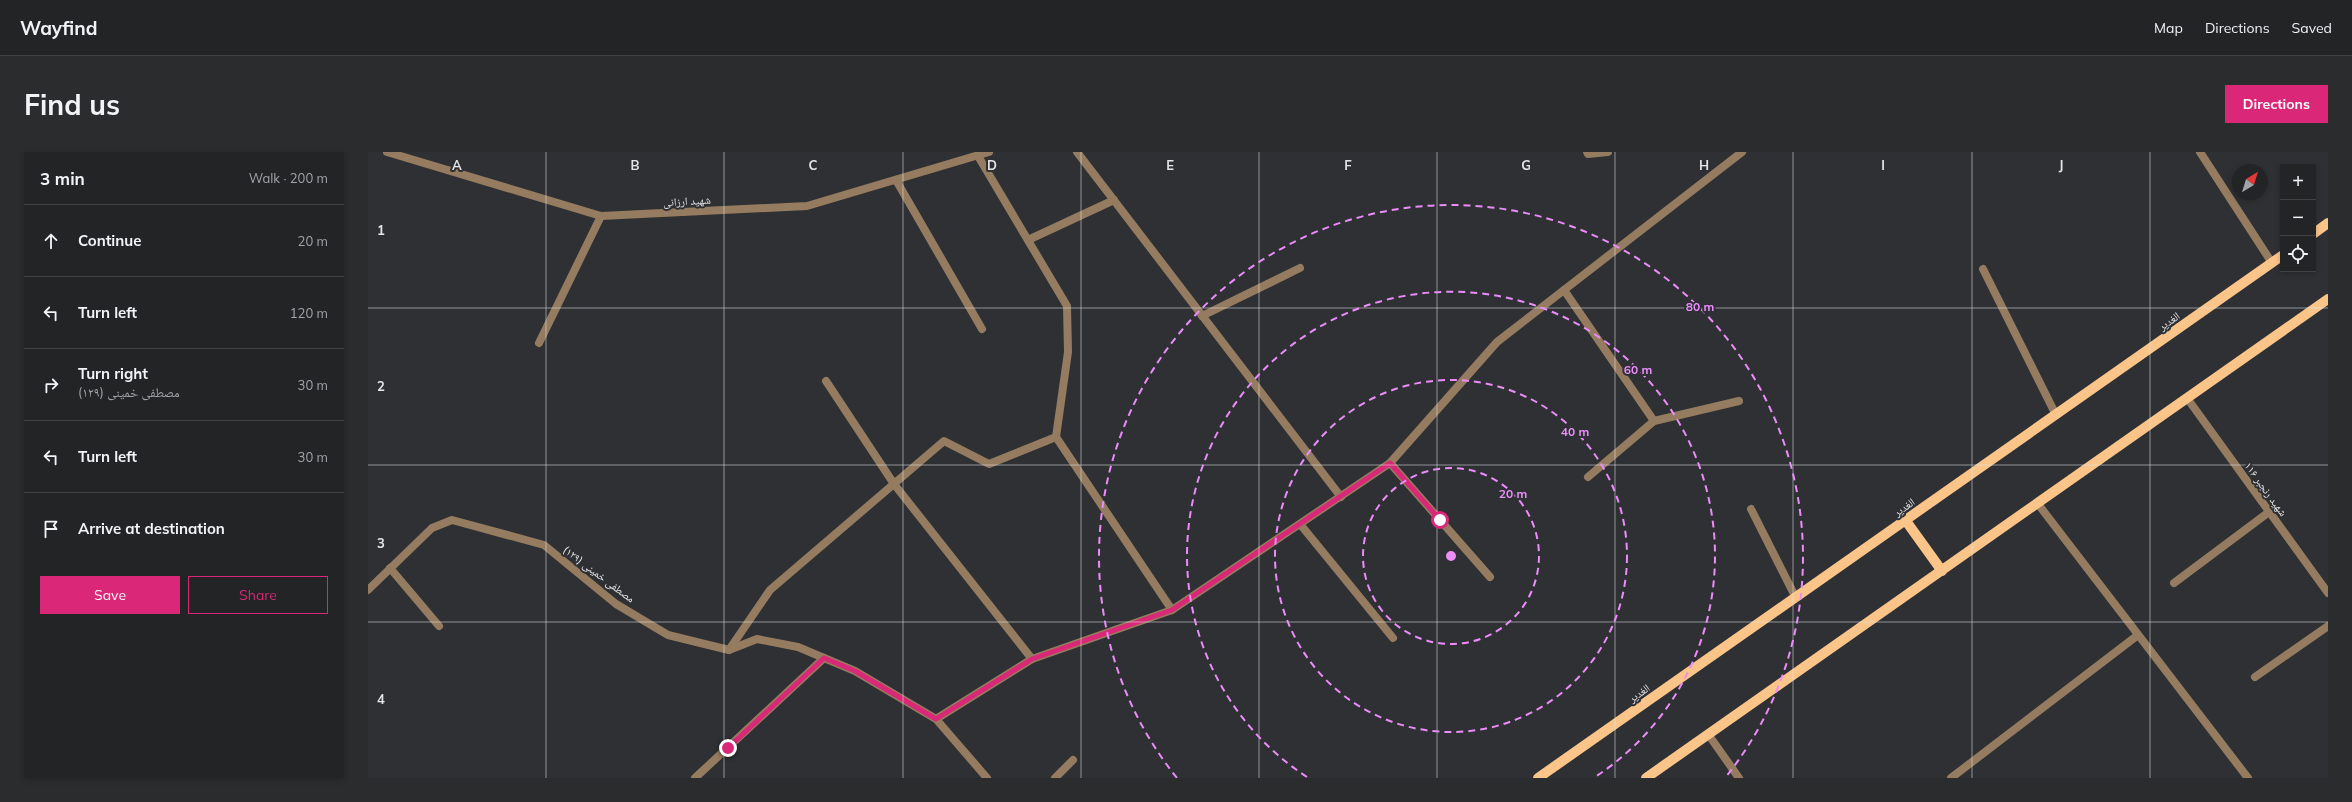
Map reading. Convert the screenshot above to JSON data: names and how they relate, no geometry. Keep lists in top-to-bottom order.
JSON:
{
  "streets": {
    "main road": ["الغدیر"],
    "street": ["شهید ارزانی", "شهید رنجبر ۱۱۶", "مصطفی خمینی (۱۲۹)"]
  },
  "north": "top right",
  "page": {
    "header": "Wayfind",
    "nav": ["Map", "Directions", "Saved"],
    "buttons": [
      "Directions",
      ["Save", "Share"]
    ],
    "title": "Find us",
    "heading": ["3 min", "Walk · 200 m"],
    "map_buttons": ["+", "−"],
    "list": [
      ["Continue", "20 m"],
      ["Turn left", "120 m"],
      ["Turn right", "مصطفی خمینی (۱۲۹)", "30 m"],
      ["Turn left", "30 m"],
      "Arrive at destination"
    ]
  },
  "grid": {
    "columns": [
      "A",
      "B",
      "C",
      "D",
      "E",
      "F",
      "G",
      "H",
      "I",
      "J"
    ],
    "rows": [
      "1",
      "2",
      "3",
      "4"
    ]
  },
  "rings": [
    "80 m",
    "60 m",
    "40 m",
    "20 m"
  ]
}
